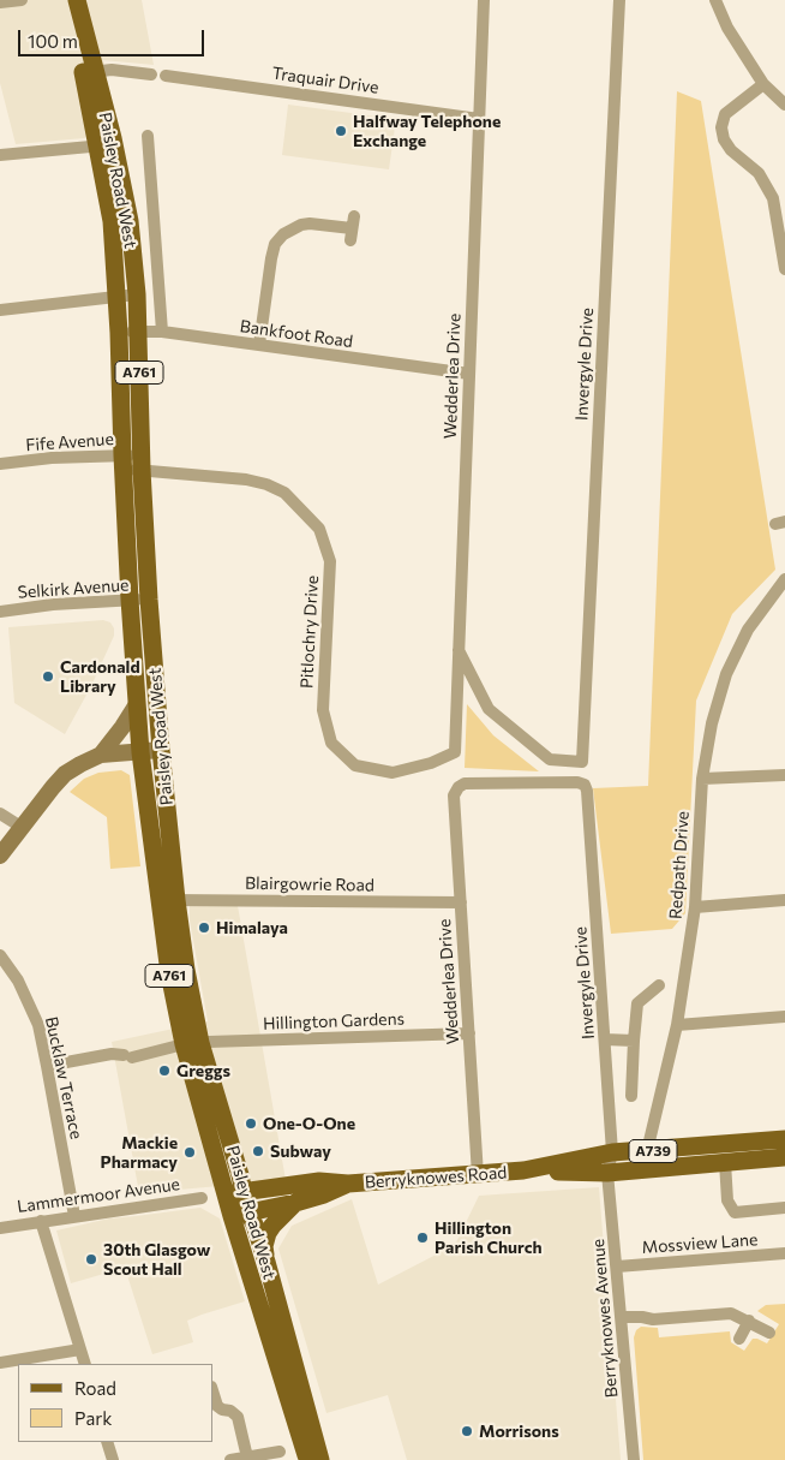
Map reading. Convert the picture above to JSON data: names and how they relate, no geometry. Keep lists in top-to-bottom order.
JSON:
{
  "streets": {
    "main road": [
      "Paisley Road West",
      "A761",
      "A739",
      "Berryknowes Road"
    ],
    "street": [
      "Traquair Drive",
      "Bankfoot Road",
      "Invergyle Drive",
      "Wedderlea Drive",
      "Fife Avenue",
      "Selkirk Avenue",
      "Pitlochry Drive",
      "Redpath Drive",
      "Blairgowrie Road",
      "Hillington Gardens",
      "Bucklaw Terrace",
      "Lammermoor Avenue",
      "Mossview Lane",
      "Berryknowes Avenue"
    ]
  },
  "crossings": [
    ["Traquair Drive", "Wedderlea Drive"],
    ["Paisley Road West", "Bankfoot Road"],
    ["Paisley Road West", "Fife Avenue"],
    ["Paisley Road West", "Selkirk Avenue"],
    ["Paisley Road West", "Pitlochry Drive"],
    ["Paisley Road West", "Blairgowrie Road"],
    ["Paisley Road West", "Hillington Gardens"],
    ["Paisley Road West", "Berryknowes Road"],
    ["Bankfoot Road", "Wedderlea Drive"],
    ["Invergyle Drive", "Wedderlea Drive"],
    ["Invergyle Drive", "Berryknowes Road"],
    ["Invergyle Drive", "Berryknowes Avenue"],
    ["Wedderlea Drive", "Pitlochry Drive"],
    ["Wedderlea Drive", "Blairgowrie Road"],
    ["Wedderlea Drive", "Hillington Gardens"],
    ["Wedderlea Drive", "Berryknowes Road"],
    ["Fife Avenue", "Pitlochry Drive"],
    ["Redpath Drive", "Berryknowes Road"],
    ["Hillington Gardens", "Bucklaw Terrace"],
    ["Bucklaw Terrace", "Lammermoor Avenue"],
    ["Berryknowes Road", "Berryknowes Avenue"],
    ["Mossview Lane", "Berryknowes Avenue"]
  ],
  "places": [
    "Halfway Telephone Exchange",
    "Cardonald Library",
    "Himalaya",
    "Greggs",
    "One-O-One",
    "Subway",
    "Mackie Pharmacy",
    "Hillington Parish Church",
    "30th Glasgow Scout Hall",
    "Morrisons"
  ],
  "legend": ["Road", "Park"],
  "scale_bar": "100 m"
}
